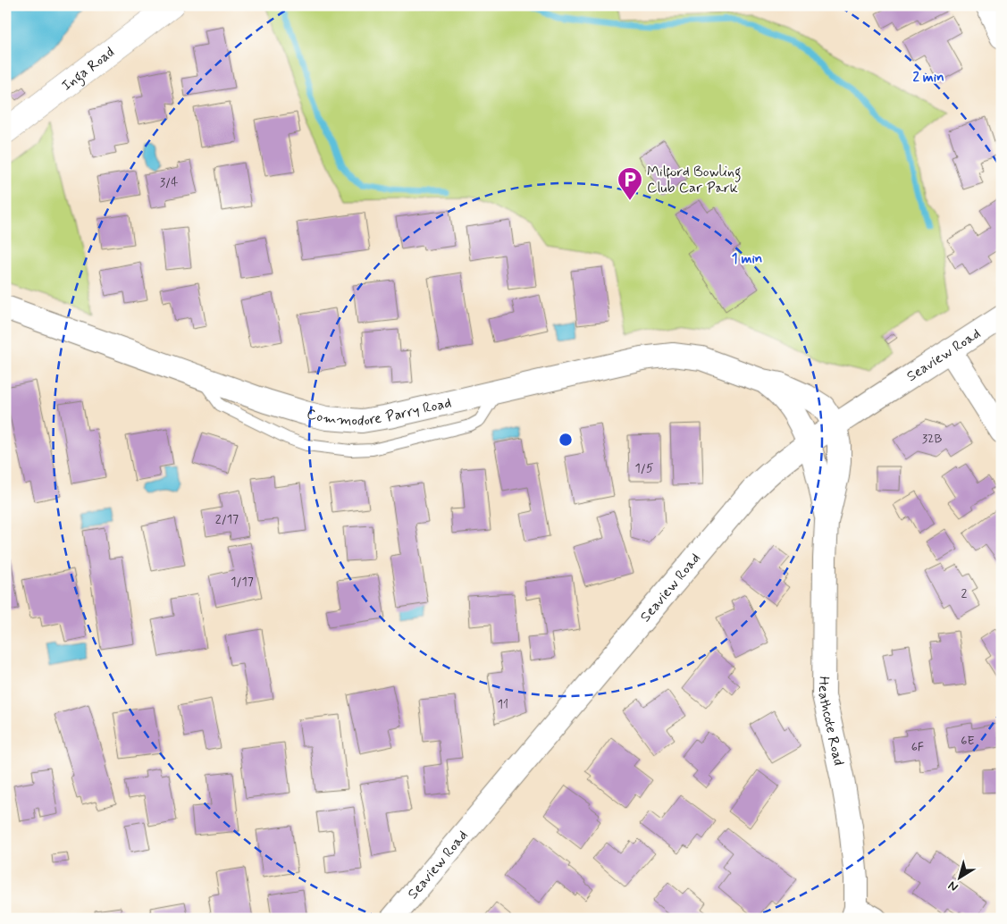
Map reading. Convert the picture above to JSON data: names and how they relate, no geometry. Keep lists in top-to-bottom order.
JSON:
{
  "streets": {
    "main road": ["Inga Road"],
    "street": ["Seaview Road", "Commodore Parry Road", "Heathcote Road"]
  },
  "crossings": [
    ["Seaview Road", "Commodore Parry Road"],
    ["Seaview Road", "Heathcote Road"],
    ["Commodore Parry Road", "Heathcote Road"]
  ],
  "places": {
    "parking": ["Milford Bowling Club Car Park"]
  },
  "house_numbers": [
    "3/4",
    "32B",
    "1/5",
    "2/17",
    "1/17",
    "2",
    "11",
    "6E",
    "6F"
  ],
  "north": "bottom left",
  "rings": ["2 min", "1 min"]
}
